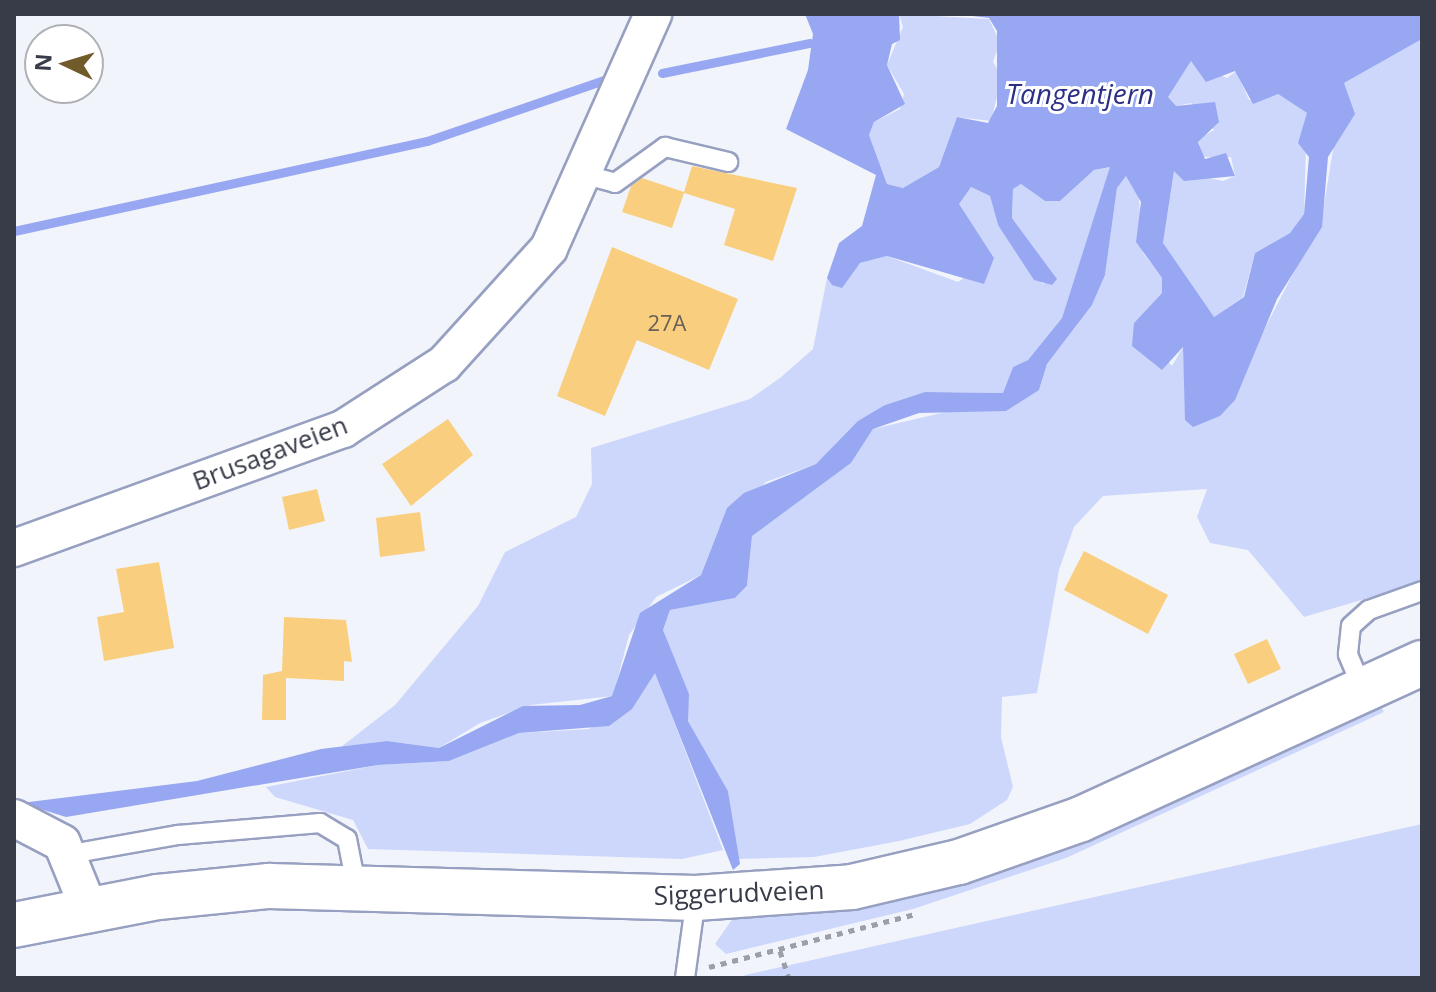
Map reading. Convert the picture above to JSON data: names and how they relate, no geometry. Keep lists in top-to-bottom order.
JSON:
{
  "streets": {
    "main road": ["Siggerudveien"],
    "street": ["Brusagaveien"]
  },
  "water": ["Tangentjern"],
  "house_numbers": ["27A"],
  "north": "left"
}
